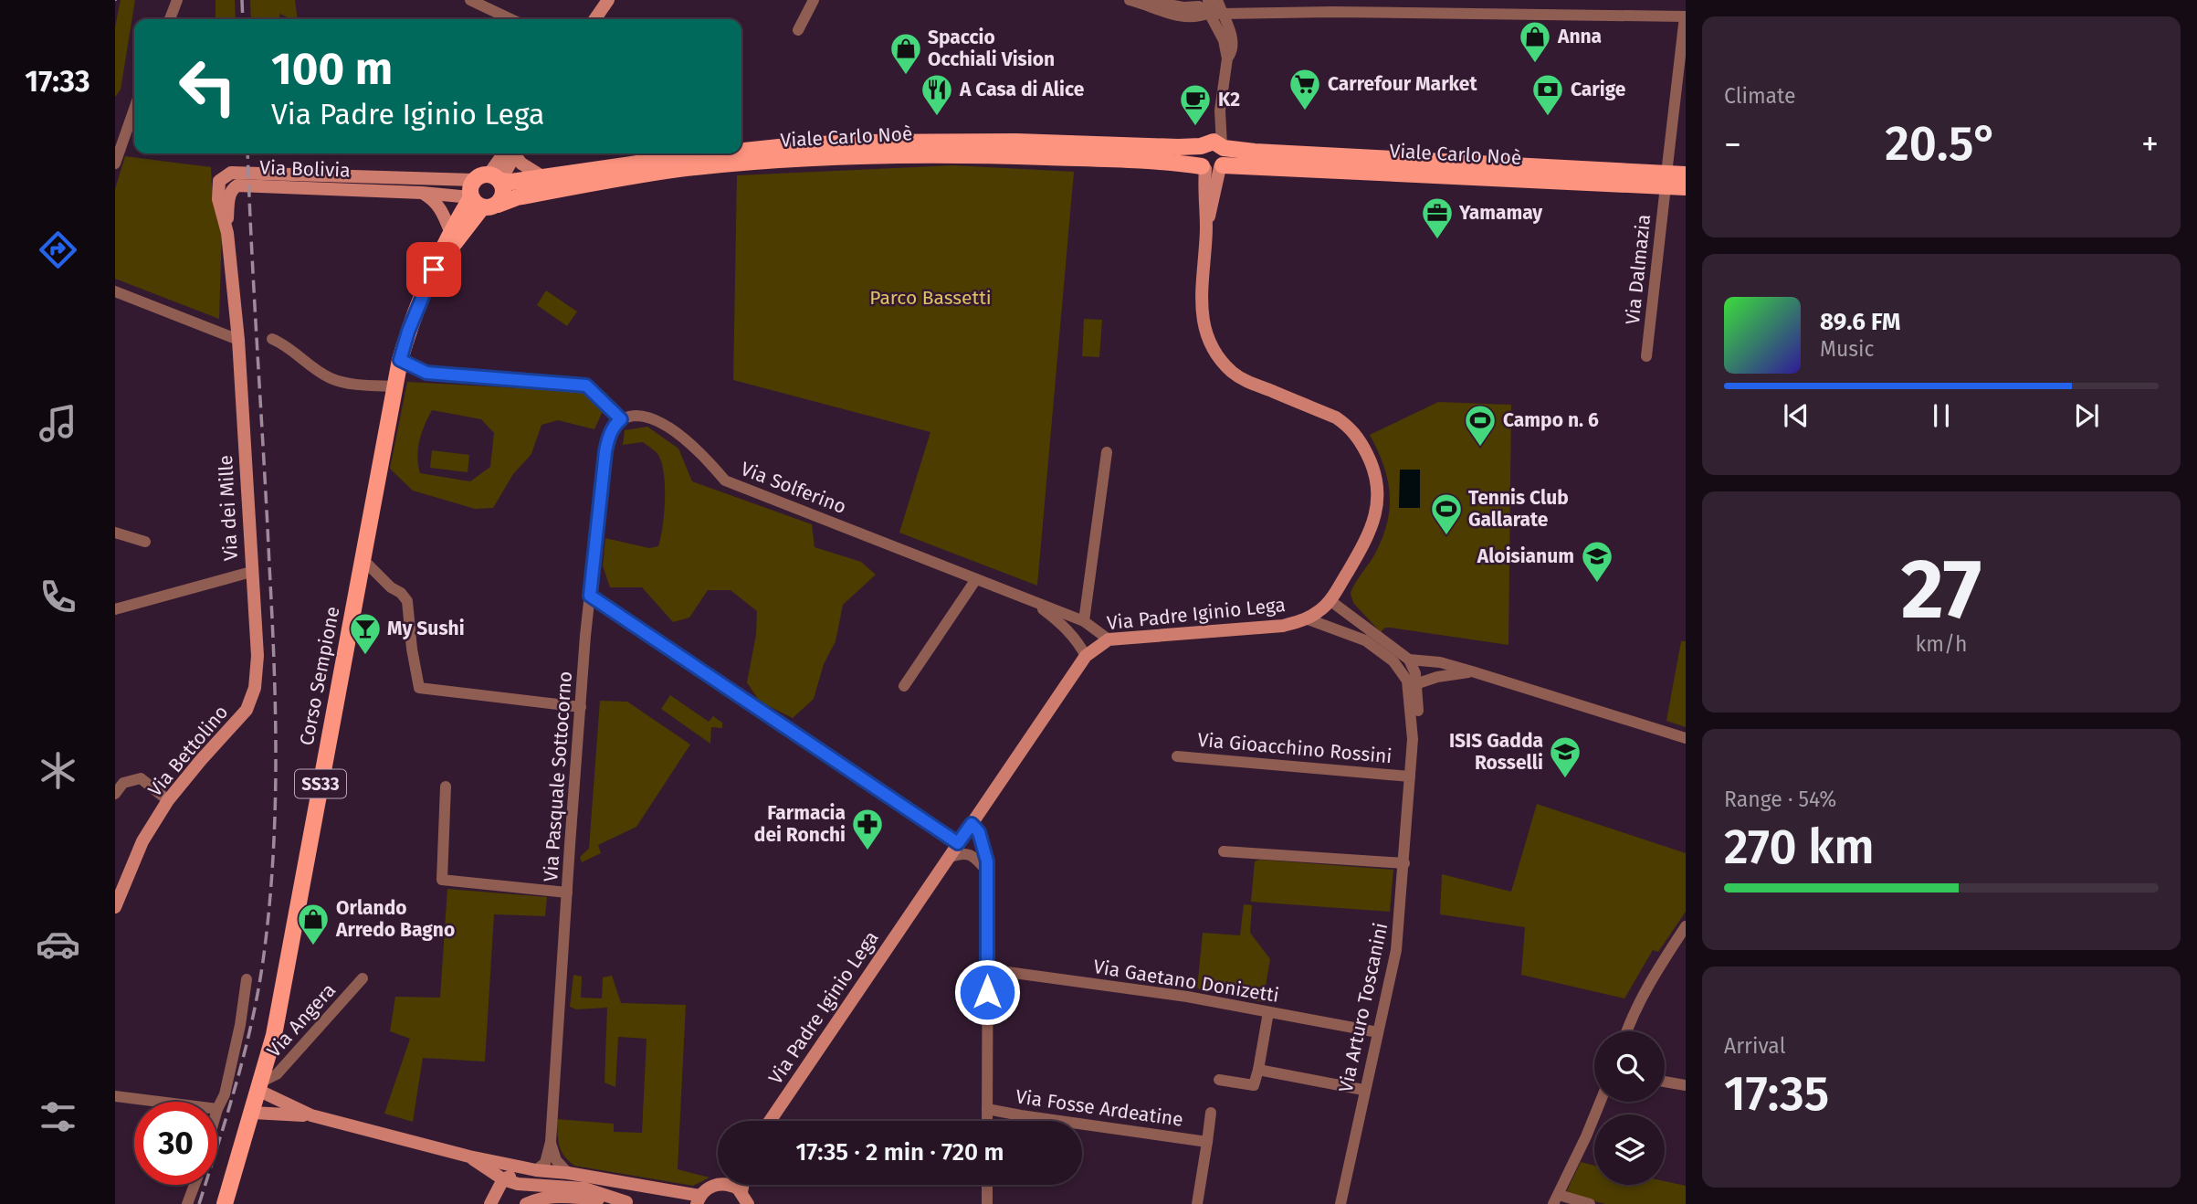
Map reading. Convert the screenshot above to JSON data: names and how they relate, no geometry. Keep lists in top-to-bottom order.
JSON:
{
  "streets": {
    "main road": ["Viale Carlo Noè", "Corso Sempione", "SS33"],
    "street": [
      "Via Bolivia",
      "Via Dalmazia",
      "Via Solferino",
      "Via dei Mille",
      "Via Padre Iginio Lega",
      "Via Gioacchino Rossini",
      "Via Bettolino",
      "Via Pasquale Sottocorno",
      "Via Gaetano Donizetti",
      "Via Arturo Toscanini",
      "Via Angera",
      "Via Fosse Ardeatine"
    ]
  },
  "crossings": [
    ["Viale Carlo Noè", "Via Bolivia"],
    ["Viale Carlo Noè", "Via Dalmazia"],
    ["Viale Carlo Noè", "Via Padre Iginio Lega"],
    ["Viale Carlo Noè", "Corso Sempione"],
    ["Via Bolivia", "Via dei Mille"],
    ["Via Bolivia", "Corso Sempione"],
    ["Via Solferino", "Via Padre Iginio Lega"],
    ["Via Solferino", "Via Pasquale Sottocorno"],
    ["Via dei Mille", "Via Bettolino"],
    ["Corso Sempione", "Via Angera"],
    ["Via Gioacchino Rossini", "Via Arturo Toscanini"],
    ["Via Gaetano Donizetti", "Via Arturo Toscanini"]
  ],
  "parks": ["Parco Bassetti"],
  "places": {
    "shop": ["Anna", "Spaccio Occhiali Vision", "Orlando Arredo Bagno"],
    "supermarket": ["Carrefour Market"],
    "restaurant": ["A Casa di Alice"],
    "bank": ["Carige"],
    "cafe": ["K2"],
    "office": ["Yamamay"],
    "sports": ["Campo n. 6", "Tennis Club Gallarate"],
    "school or university": ["Aloisianum", "ISIS Gadda Rosselli"],
    "bar": ["My Sushi"],
    "pharmacy": ["Farmacia dei Ronchi"]
  },
  "page": {
    "tabs": "17:33",
    "tile": [
      "Climate",
      ["27", "km/h"],
      ["Range · 54%", "270 km"],
      ["Arrival", "17:35"]
    ],
    "turn": ["100 m", "Via Padre Iginio Lega"],
    "heat": ["−", "20.5°", "+"],
    "song": ["89.6 FM", "Music"],
    "limit": "30",
    "trip": "17:35 · 2 min · 720 m"
  }
}
